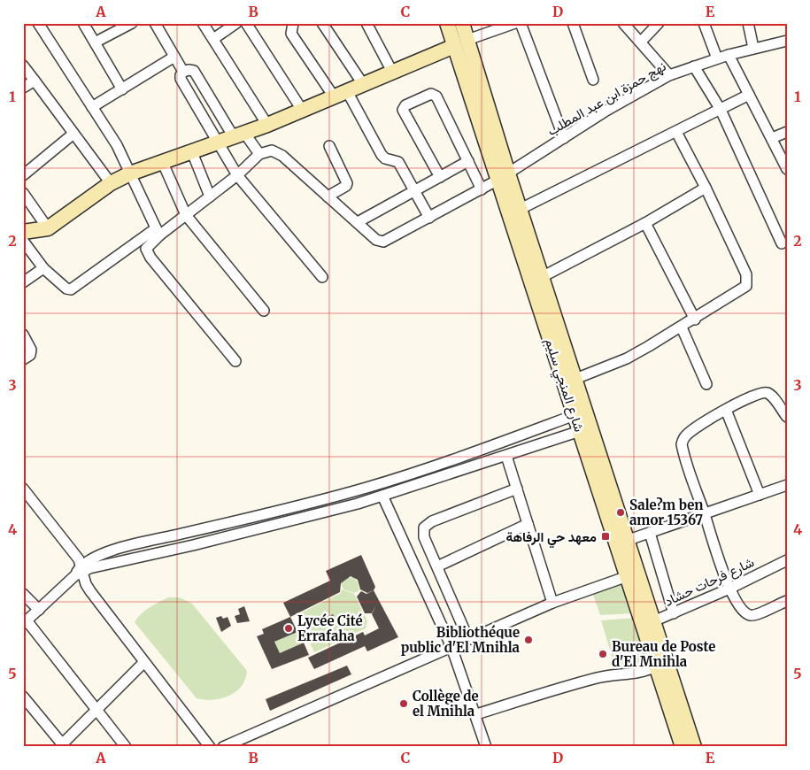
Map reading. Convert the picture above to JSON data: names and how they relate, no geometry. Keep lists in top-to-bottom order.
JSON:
{
  "streets": {
    "main road": ["شارع المنجي سليم"],
    "street": ["نهج حمزة ابن عبد المطلب", "شارع فرحات حشاد"]
  },
  "crossings": [
    ["نهج حمزة ابن عبد المطلب", "شارع المنجي سليم"],
    ["شارع المنجي سليم", "شارع فرحات حشاد"]
  ],
  "places": {
    "other": [
      "Sale?m ben amor 15367",
      "Lycée Cité Errafaha",
      "Bibliothéque public d'El Mnihla",
      "Bureau de Poste d'El Mnihla",
      "Collège de el Mnihla"
    ],
    "transit": ["معهد حي الرفاهة"]
  },
  "grid": {
    "columns": [
      "A",
      "B",
      "C",
      "D",
      "E"
    ],
    "rows": [
      "1",
      "2",
      "3",
      "4",
      "5"
    ]
  }
}
